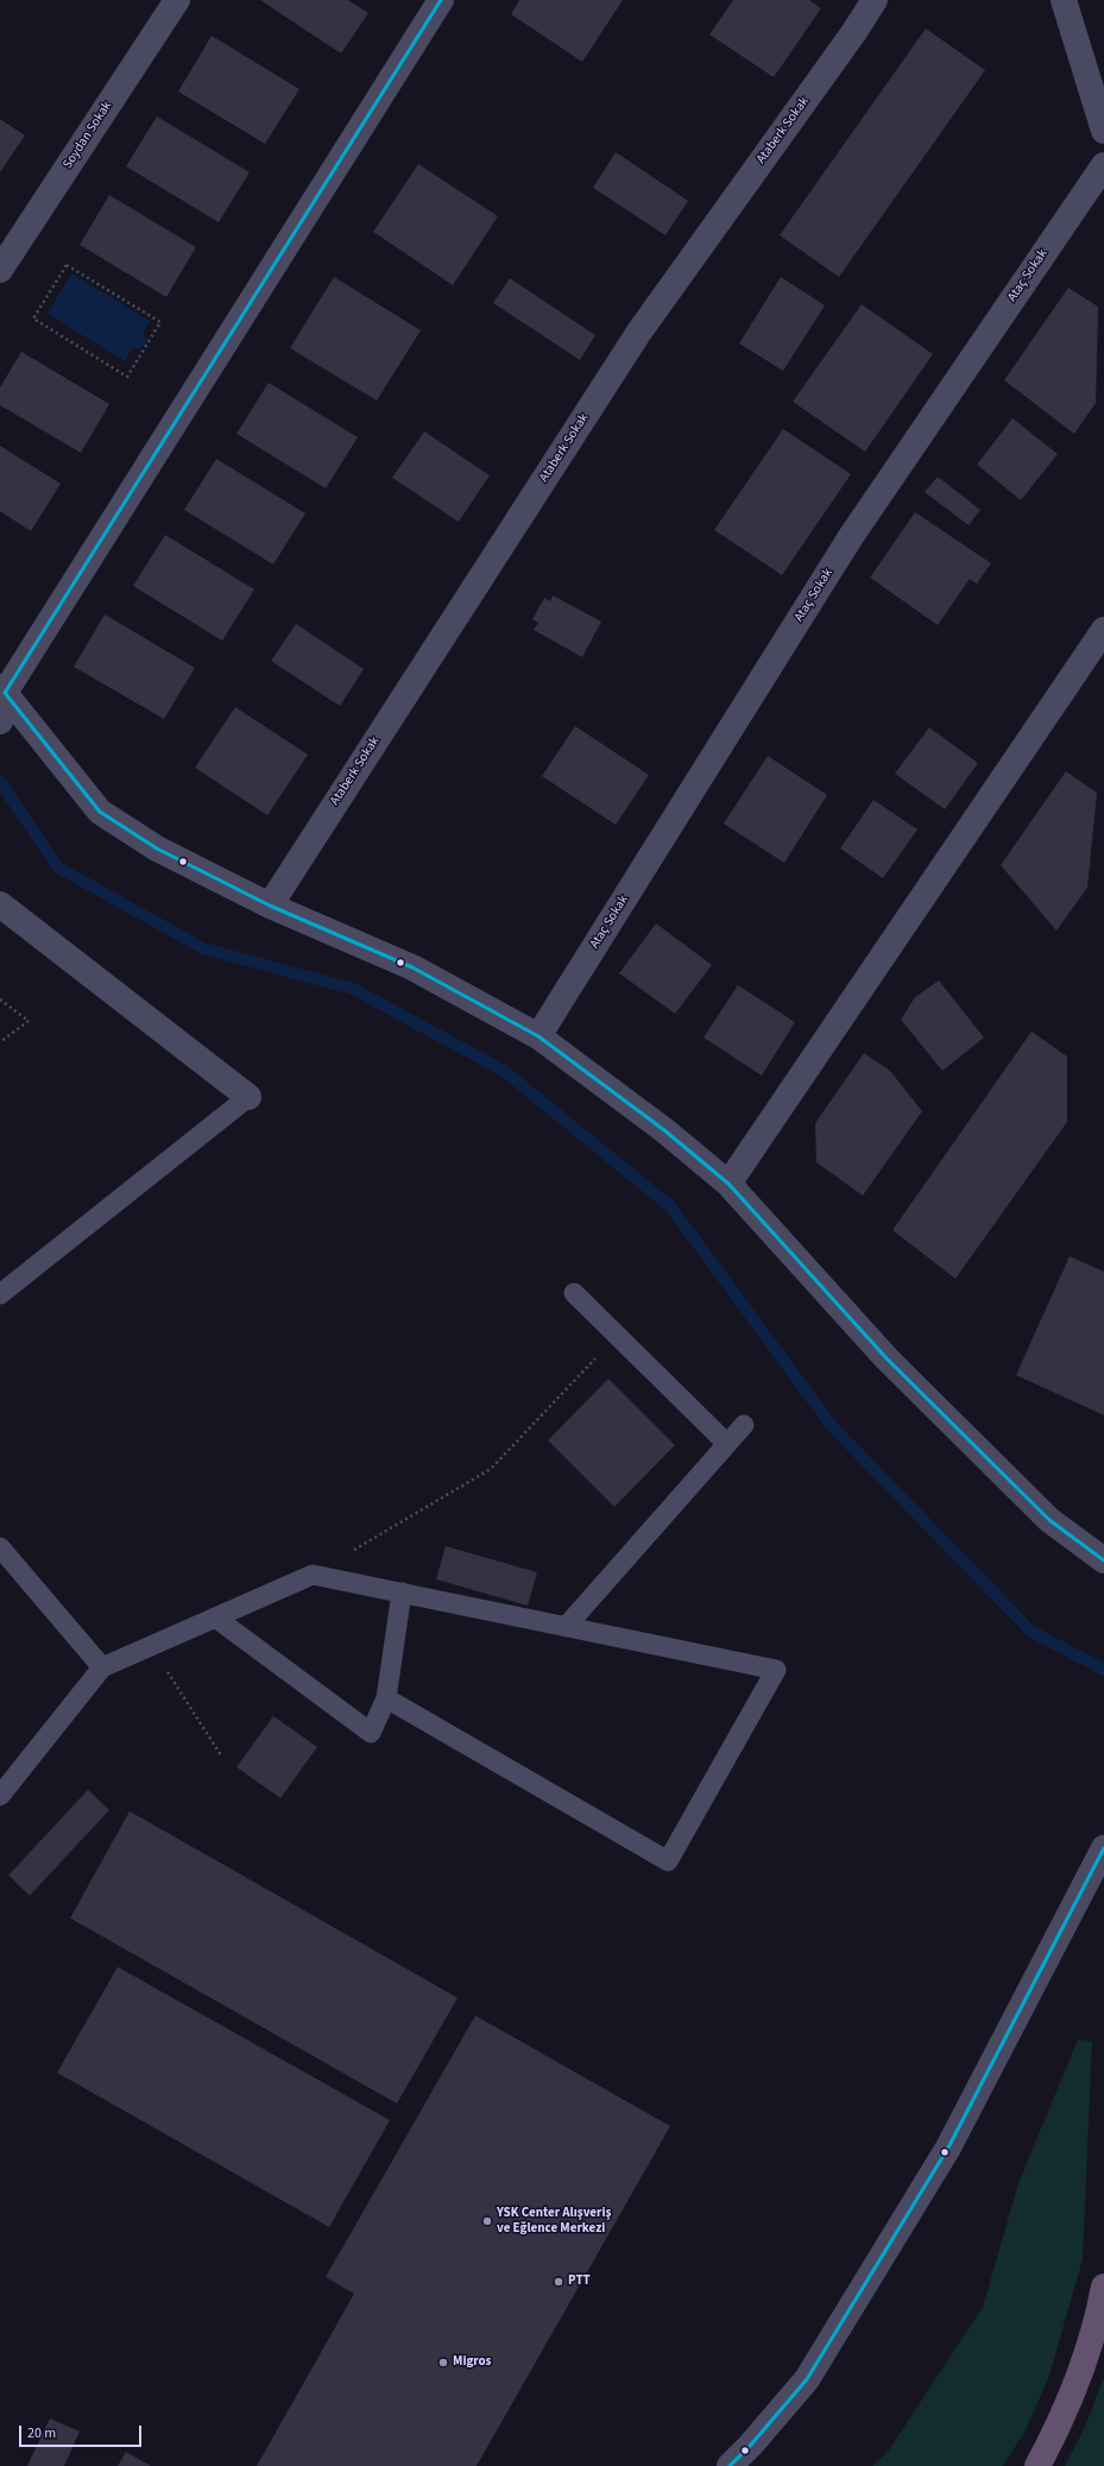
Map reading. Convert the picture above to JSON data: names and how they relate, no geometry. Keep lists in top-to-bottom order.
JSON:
{
  "streets": {
    "street": ["Ataberk Sokak", "Soydan Sokak", "Ataç Sokak"]
  },
  "places": ["YSK Center Alışveriş ve Eğlence Merkezi", "PTT", "Migros"],
  "scale_bar": "20 m"
}
